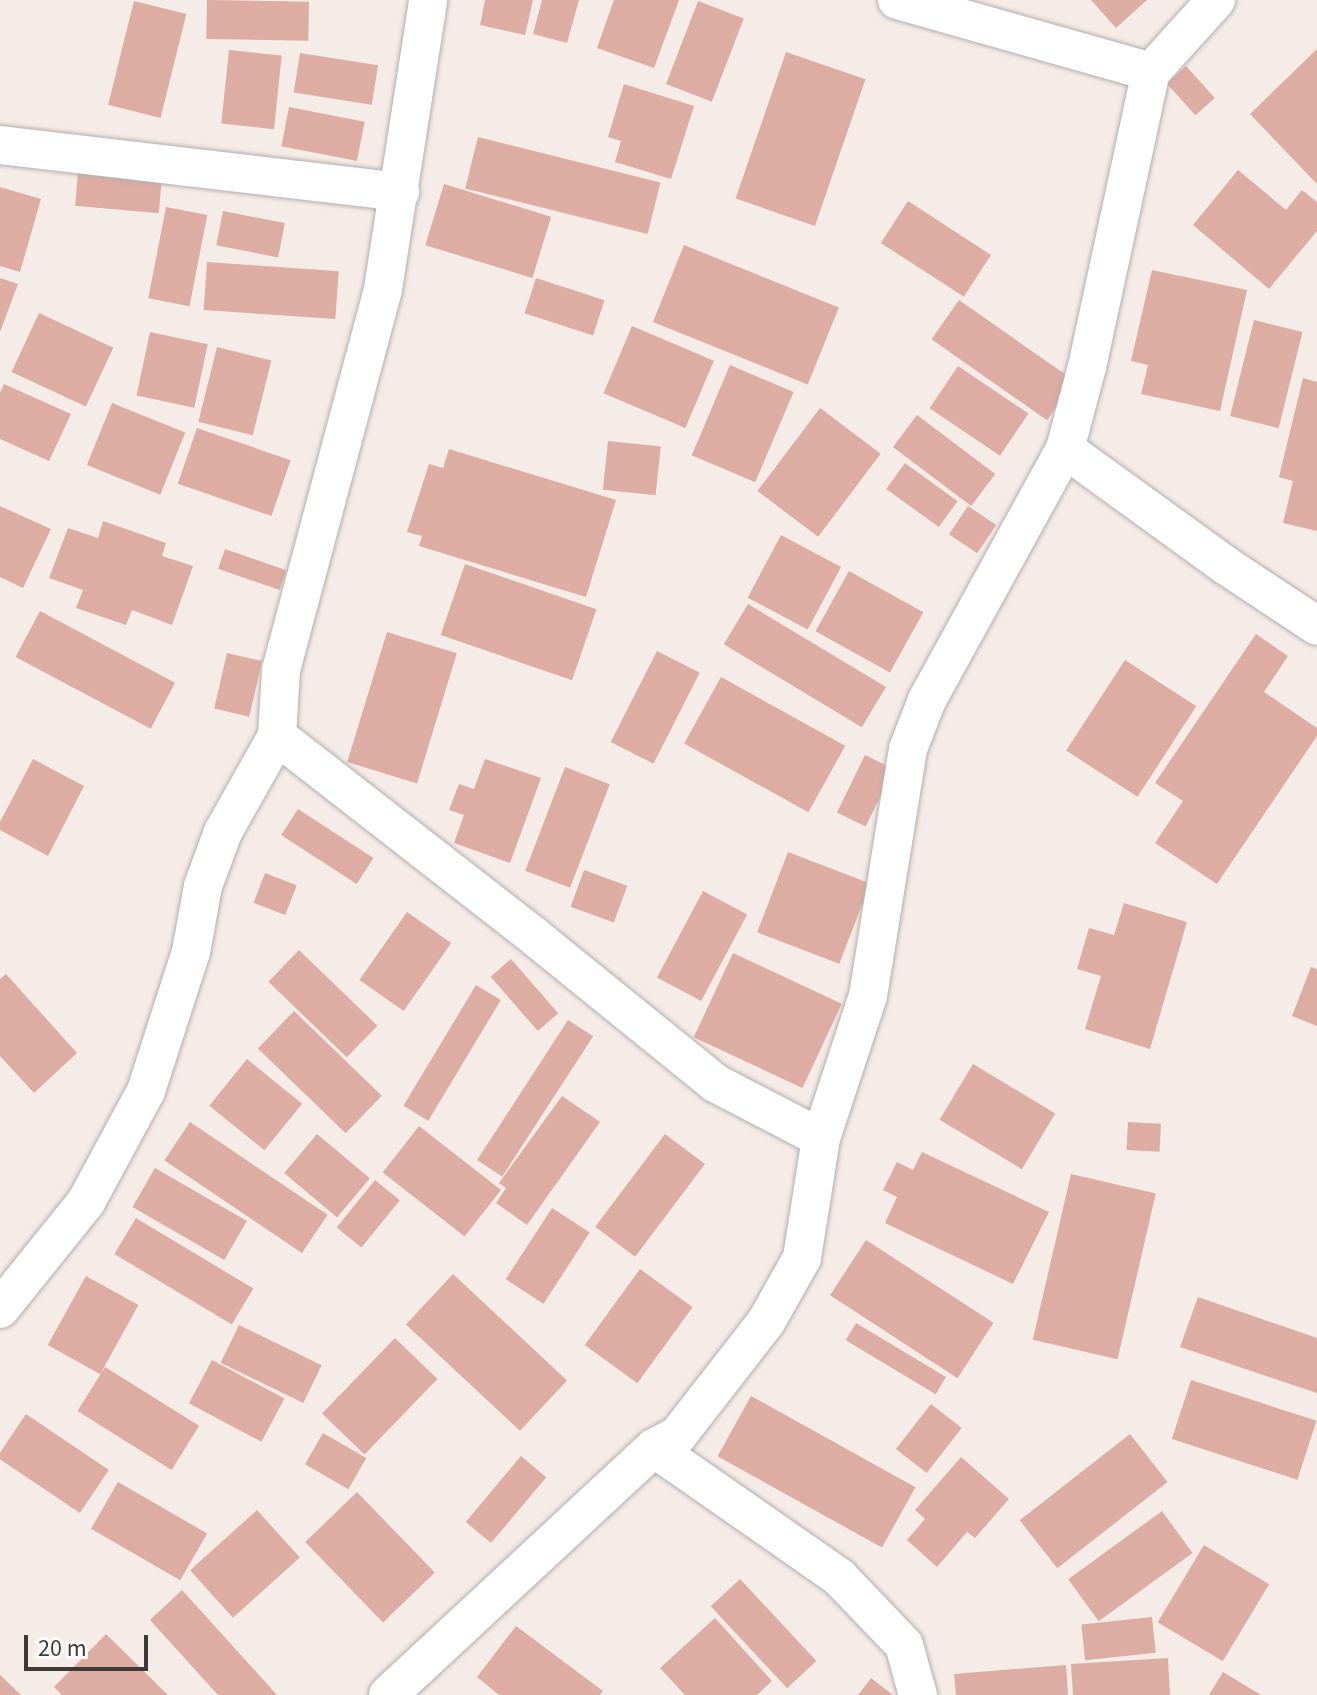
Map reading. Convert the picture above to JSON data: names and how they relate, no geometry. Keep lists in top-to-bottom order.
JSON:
{
  "scale_bar": "20 m"
}
